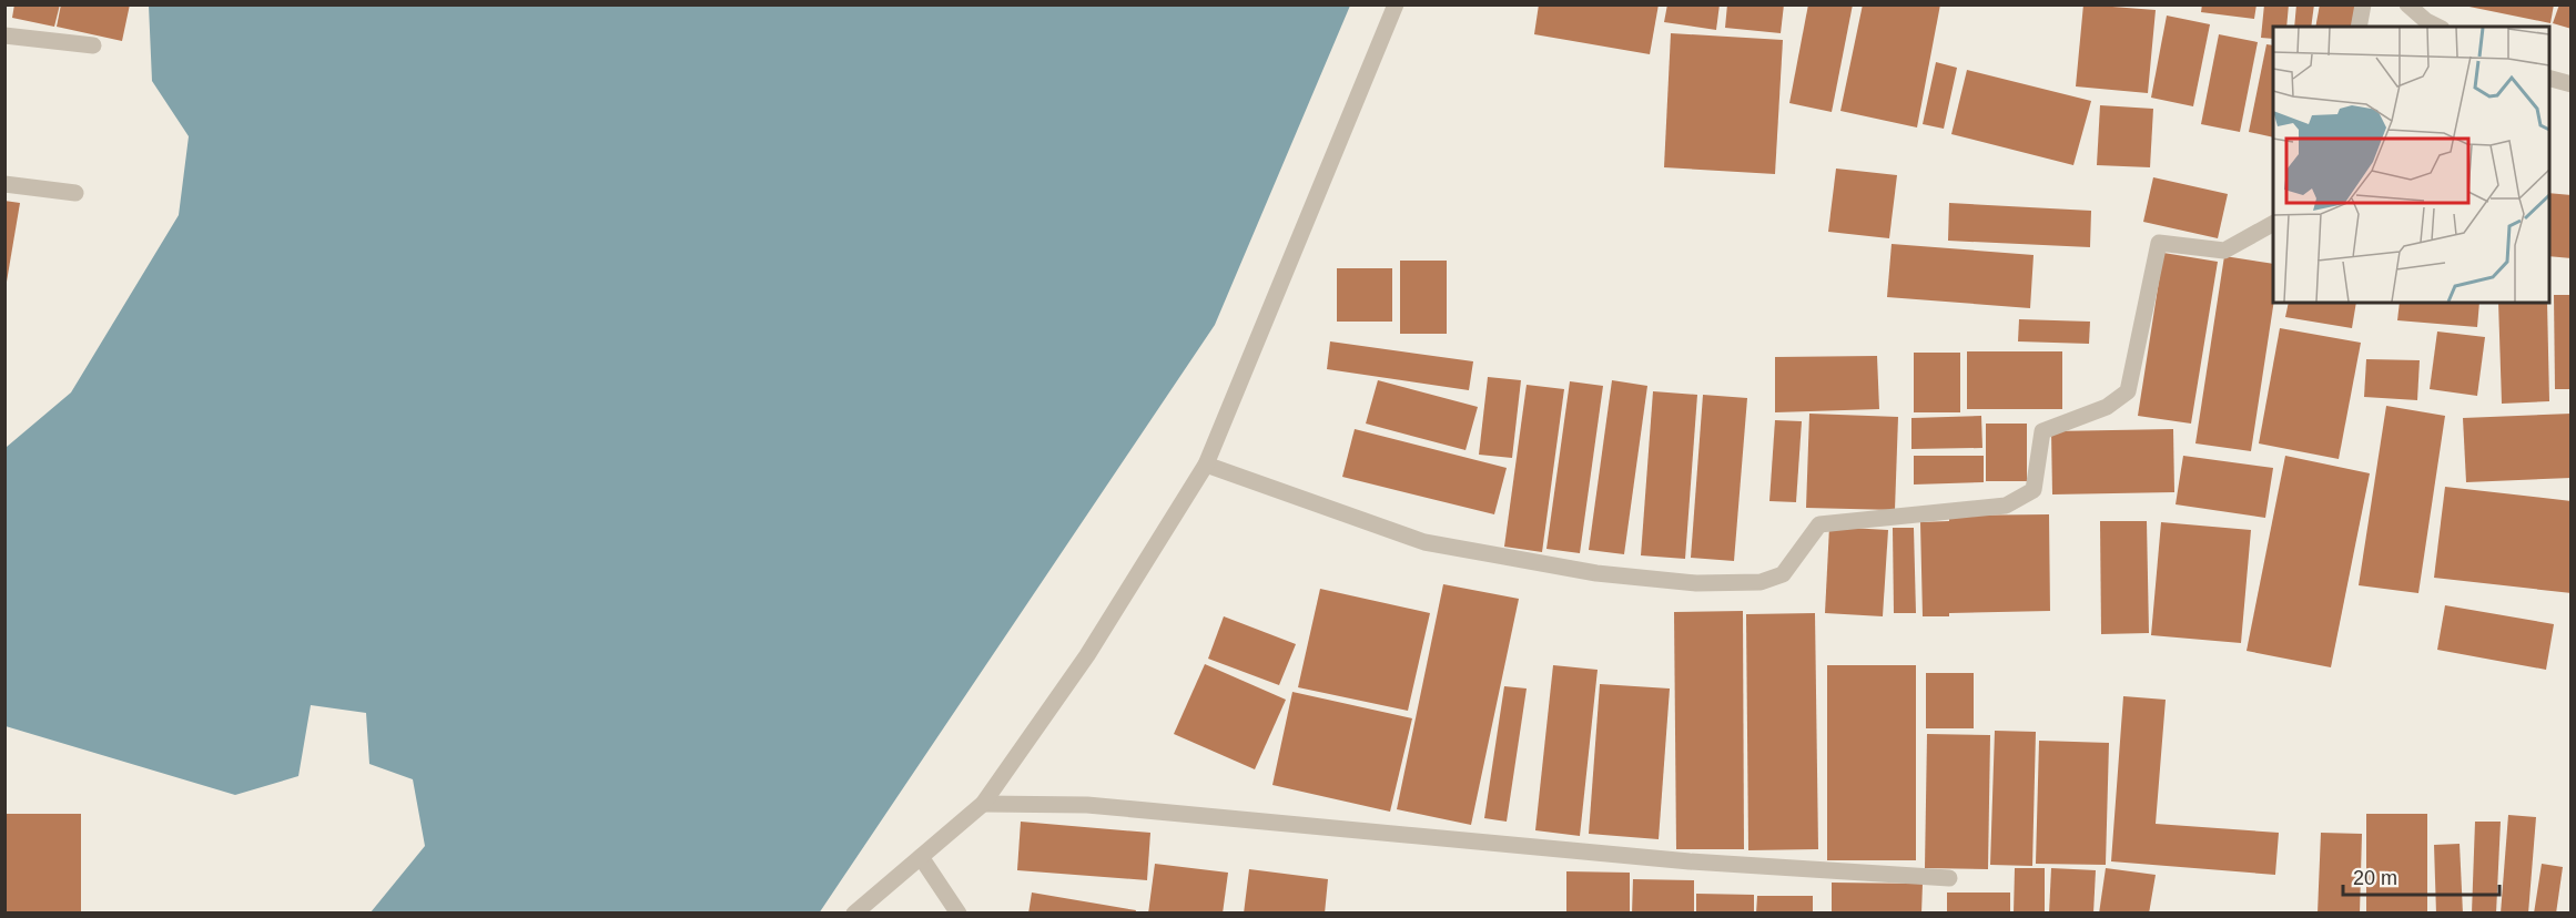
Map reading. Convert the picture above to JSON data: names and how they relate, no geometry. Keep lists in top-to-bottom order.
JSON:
{
  "scale_bar": "20 m"
}
